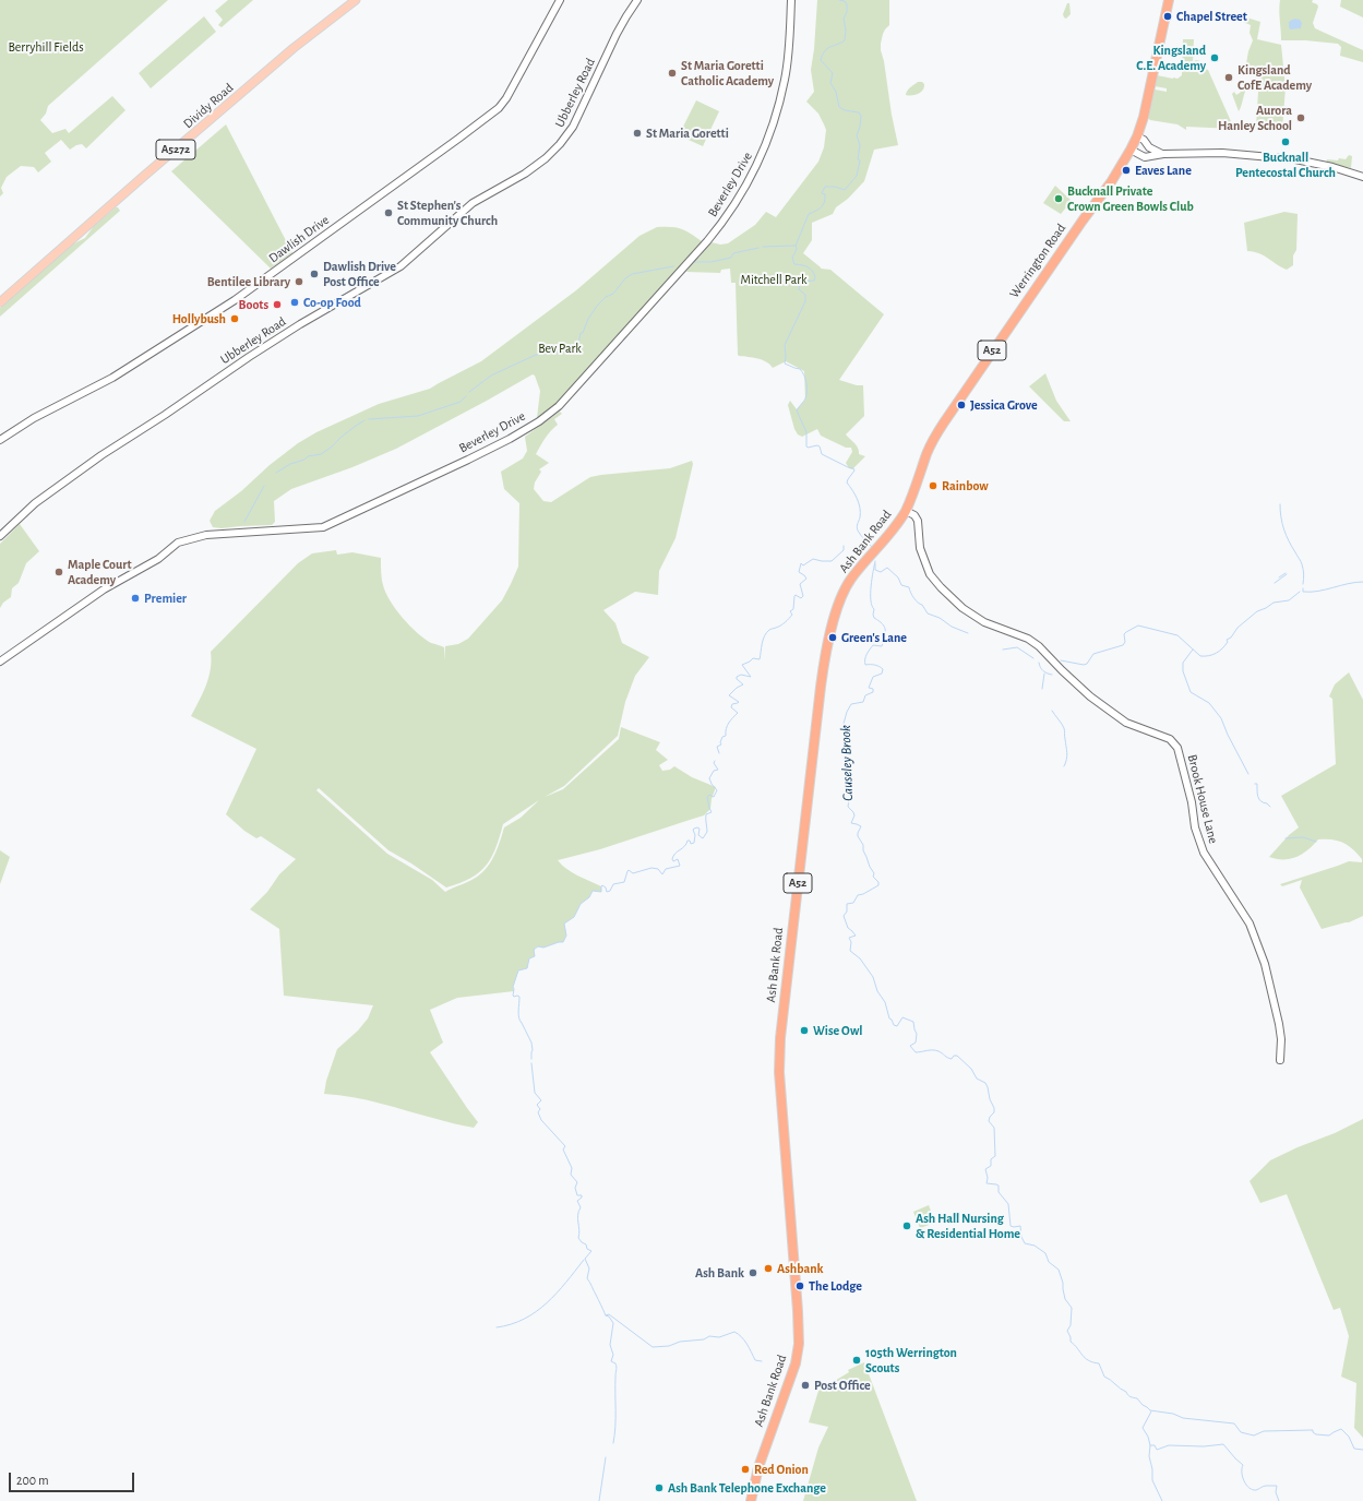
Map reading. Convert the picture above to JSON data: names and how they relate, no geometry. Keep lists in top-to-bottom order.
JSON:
{
  "streets": {
    "highway": ["Werrington Road", "A52", "Ash Bank Road"],
    "main road": ["Dividy Road", "A5272"],
    "street": [
      "Ubberley Road",
      "Beverley Drive",
      "Dawlish Drive",
      "Brook House Lane"
    ]
  },
  "crossings": [
    ["Werrington Road", "Ash Bank Road"],
    ["Ash Bank Road", "Brook House Lane"]
  ],
  "water": ["Causeley Brook"],
  "parks": ["Berryhill Fields", "Mitchell Park", "Bev Park"],
  "places": [
    "Chapel Street",
    "Kingsland C.E. Academy",
    "St Maria Goretti Catholic Academy",
    "Kingsland CofE Academy",
    "Aurora Hanley School",
    "St Maria Goretti",
    "Bucknall Pentecostal Church",
    "Eaves Lane",
    "Bucknall Private Crown Green Bowls Club",
    "St Stephen's Community Church",
    "Dawlish Drive Post Office",
    "Bentilee Library",
    "Co-op Food",
    "Boots",
    "Hollybush",
    "Jessica Grove",
    "Rainbow",
    "Maple Court Academy",
    "Premier",
    "Green's Lane",
    "Wise Owl",
    "Ash Hall Nursing & Residential Home",
    "Ashbank",
    "Ash Bank",
    "The Lodge",
    "105th Werrington Scouts",
    "Post Office",
    "Red Onion",
    "Ash Bank Telephone Exchange"
  ],
  "scale_bar": "200 m"
}
